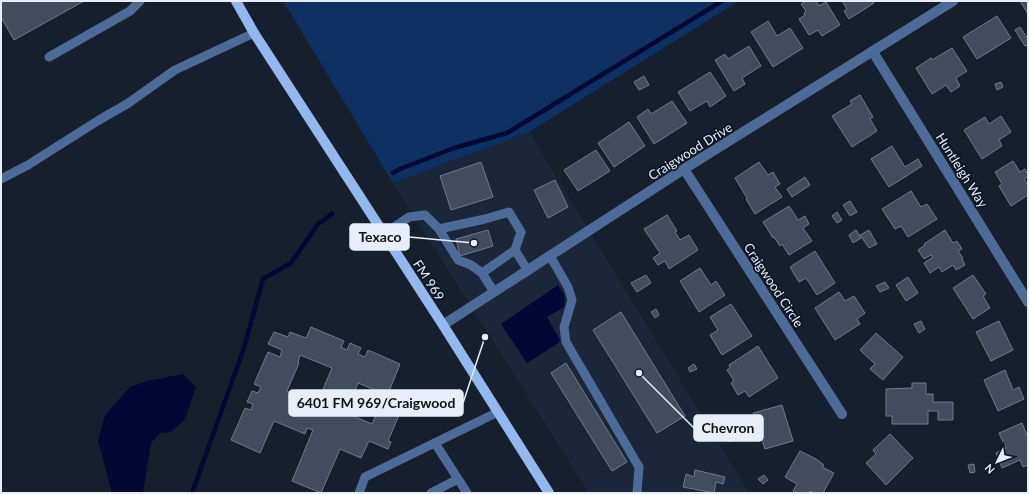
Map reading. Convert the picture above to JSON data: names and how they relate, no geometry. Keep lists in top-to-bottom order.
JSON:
{
  "streets": {
    "main road": ["FM 969"],
    "street": ["Craigwood Drive", "Huntleigh Way", "Craigwood Circle"]
  },
  "crossings": [
    ["Craigwood Drive", "Huntleigh Way"],
    ["Craigwood Drive", "FM 969"],
    ["Craigwood Drive", "Craigwood Circle"]
  ],
  "places": ["Texaco", "6401 FM 969/Craigwood", "Chevron"],
  "north": "bottom left"
}
